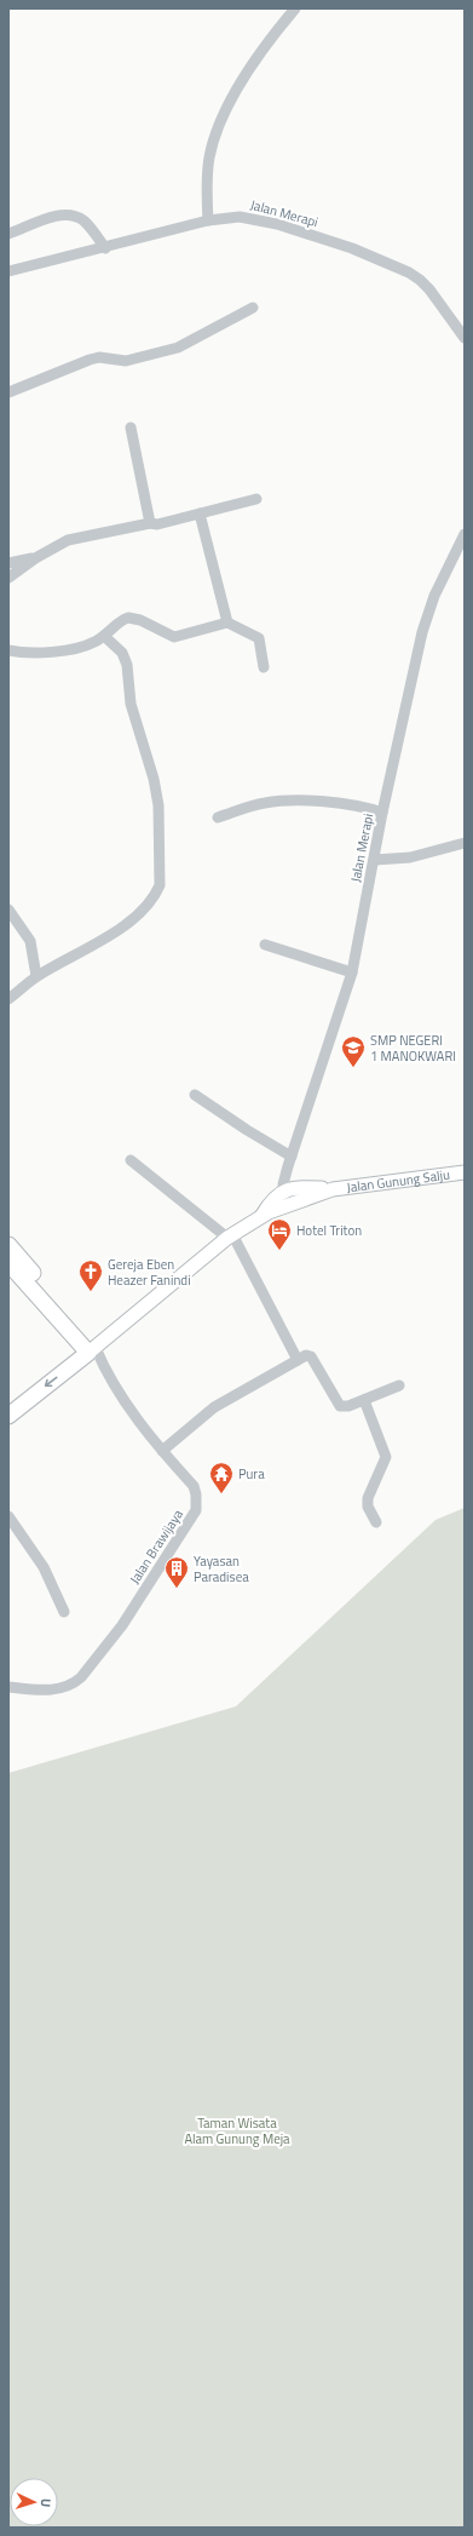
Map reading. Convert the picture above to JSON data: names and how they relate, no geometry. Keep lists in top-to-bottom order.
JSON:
{
  "streets": {
    "main road": ["Jalan Gunung Salju"],
    "street": ["Jalan Merapi", "Jalan Brawijaya"]
  },
  "crossings": [
    ["Jalan Merapi", "Jalan Gunung Salju"]
  ],
  "parks": ["Taman Wisata Alam Gunung Meja"],
  "places": {
    "school or university": ["SMP NEGERI 1 MANOKWARI"],
    "hotel": ["Hotel Triton"],
    "church": ["Gereja Eben Heazer Fanindi"],
    "temple": ["Pura"],
    "building": ["Yayasan Paradisea"]
  },
  "north": "right"
}
